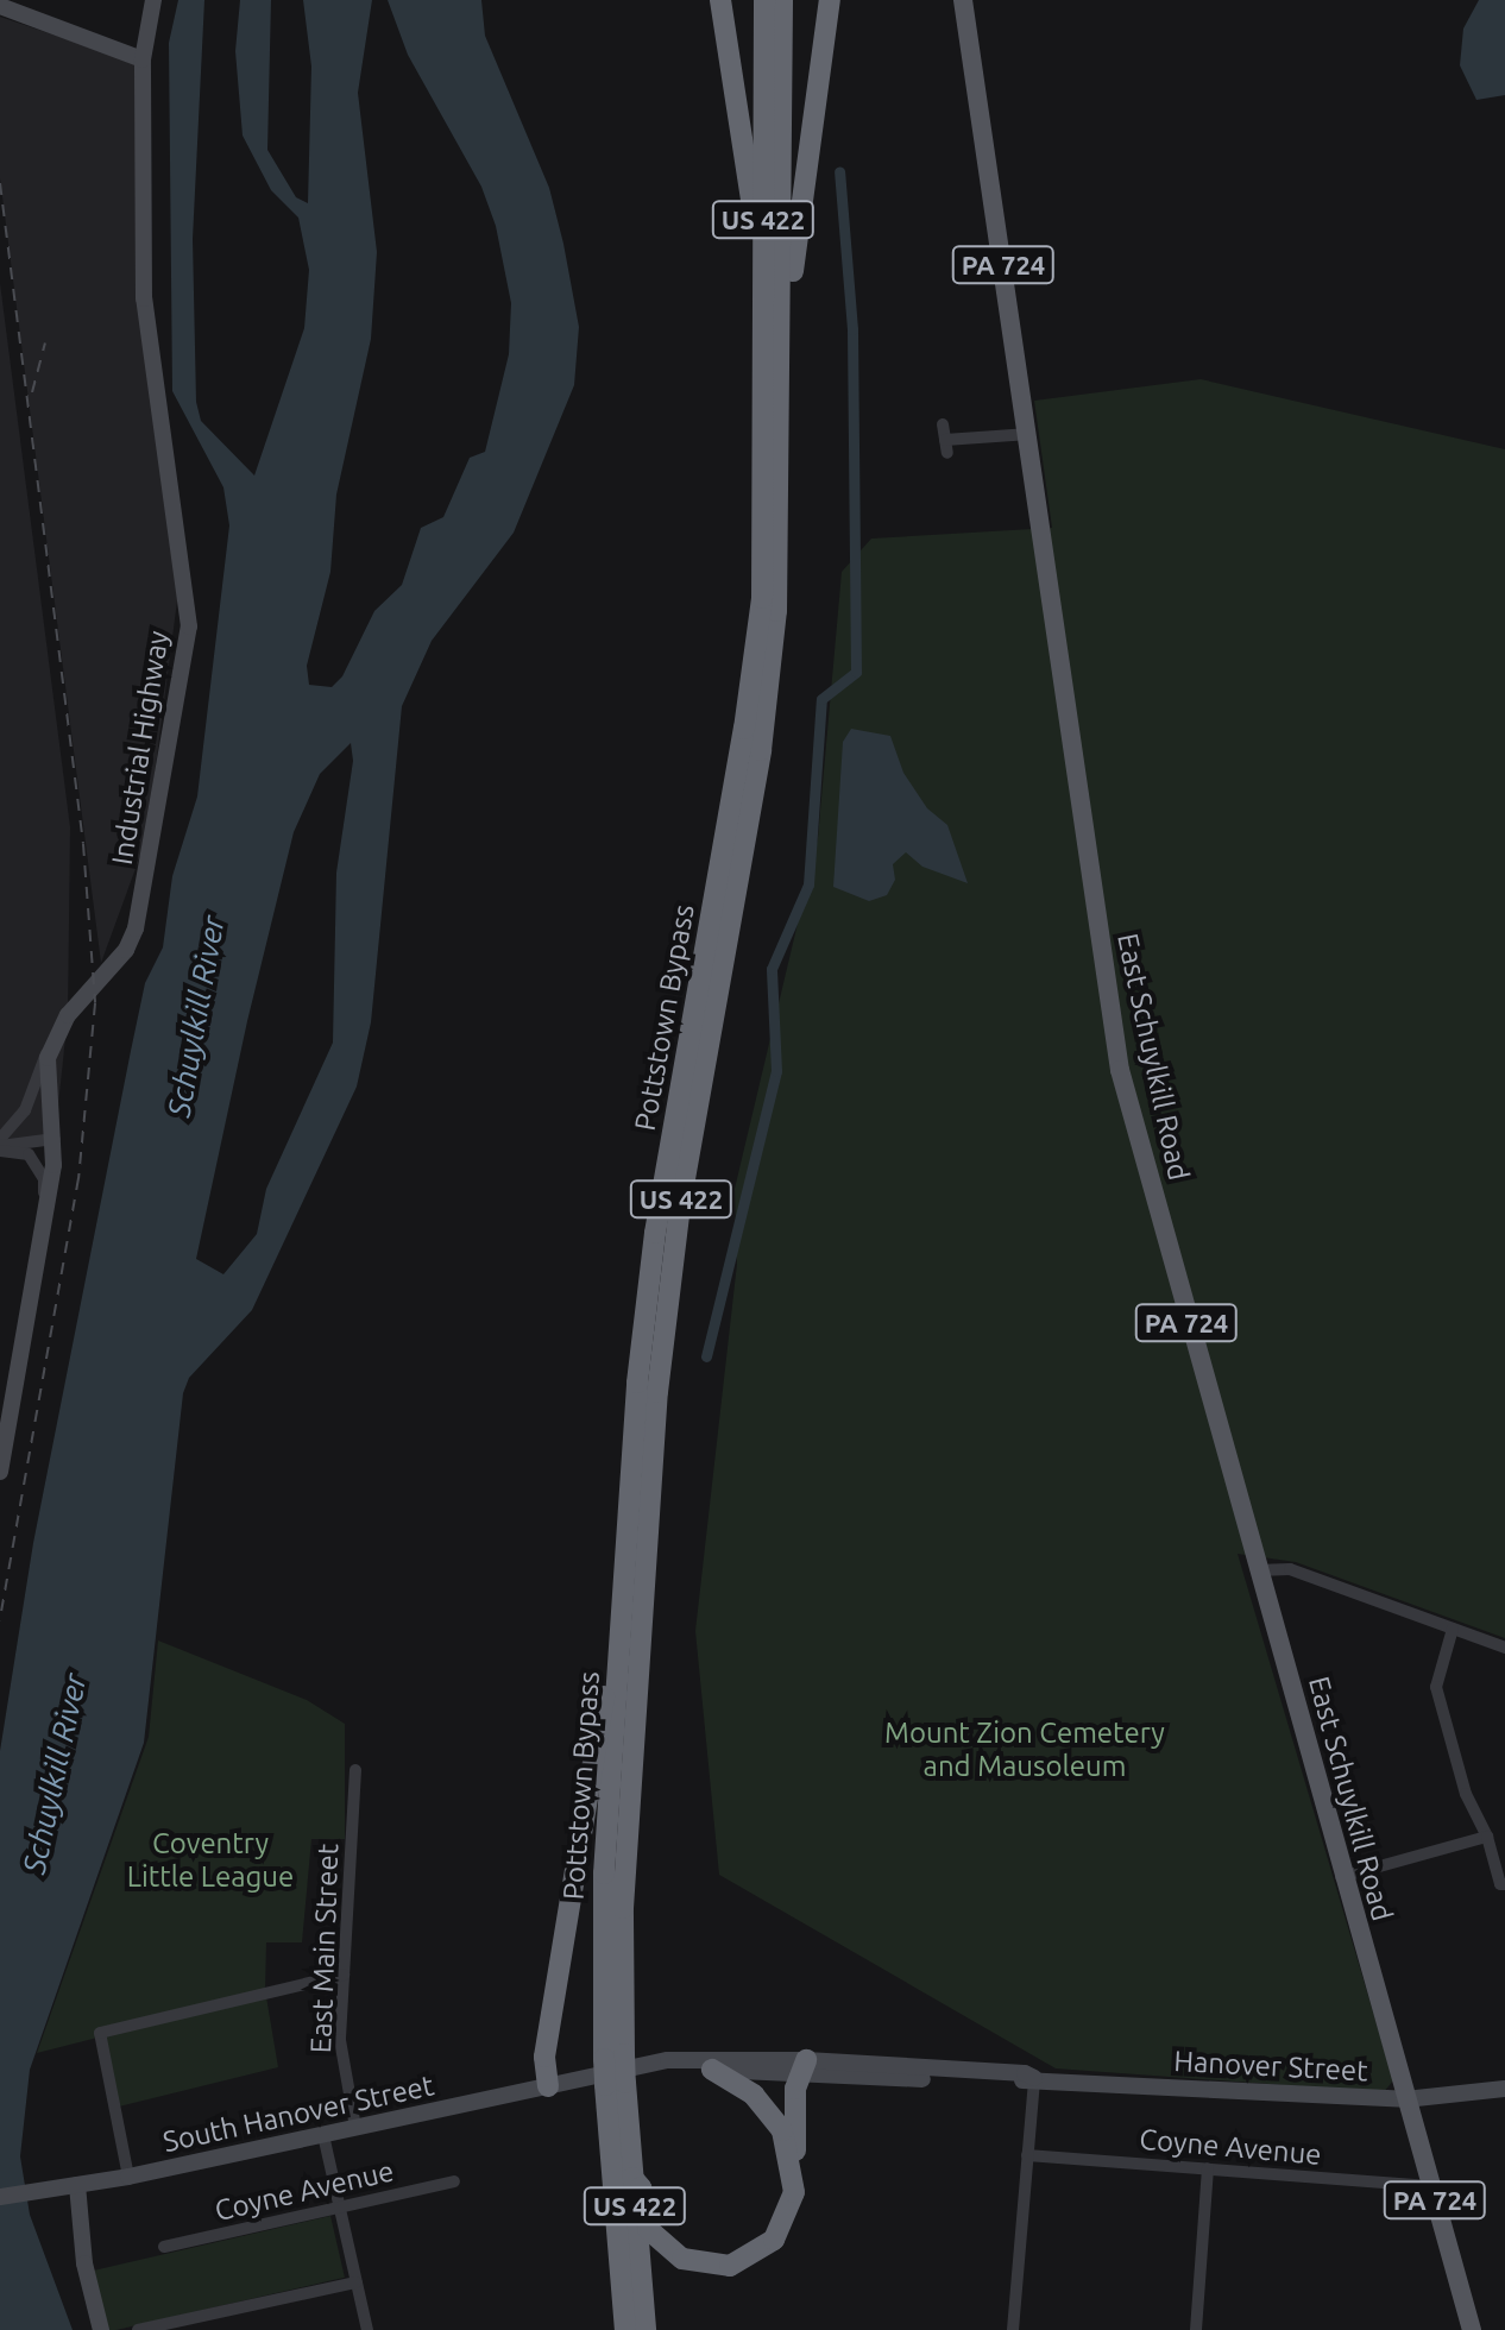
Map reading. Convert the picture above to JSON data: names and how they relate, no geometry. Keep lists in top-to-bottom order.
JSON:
{
  "streets": {
    "highway": ["US 422", "Pottstown Bypass"],
    "main road": ["PA 724", "East Schuylkill Road"],
    "street": [
      "Industrial Highway",
      "East Main Street",
      "Hanover Street",
      "South Hanover Street",
      "Coyne Avenue"
    ]
  },
  "crossings": [
    ["PA 724", "East Schuylkill Road"],
    ["PA 724", "Hanover Street"],
    ["PA 724", "Coyne Avenue"],
    ["Pottstown Bypass", "Hanover Street"],
    ["East Schuylkill Road", "Hanover Street"],
    ["East Main Street", "South Hanover Street"],
    ["Hanover Street", "South Hanover Street"]
  ],
  "water": ["Schuylkill River"],
  "parks": ["Mount Zion Cemetery and Mausoleum", "Coventry Little League"]
}
